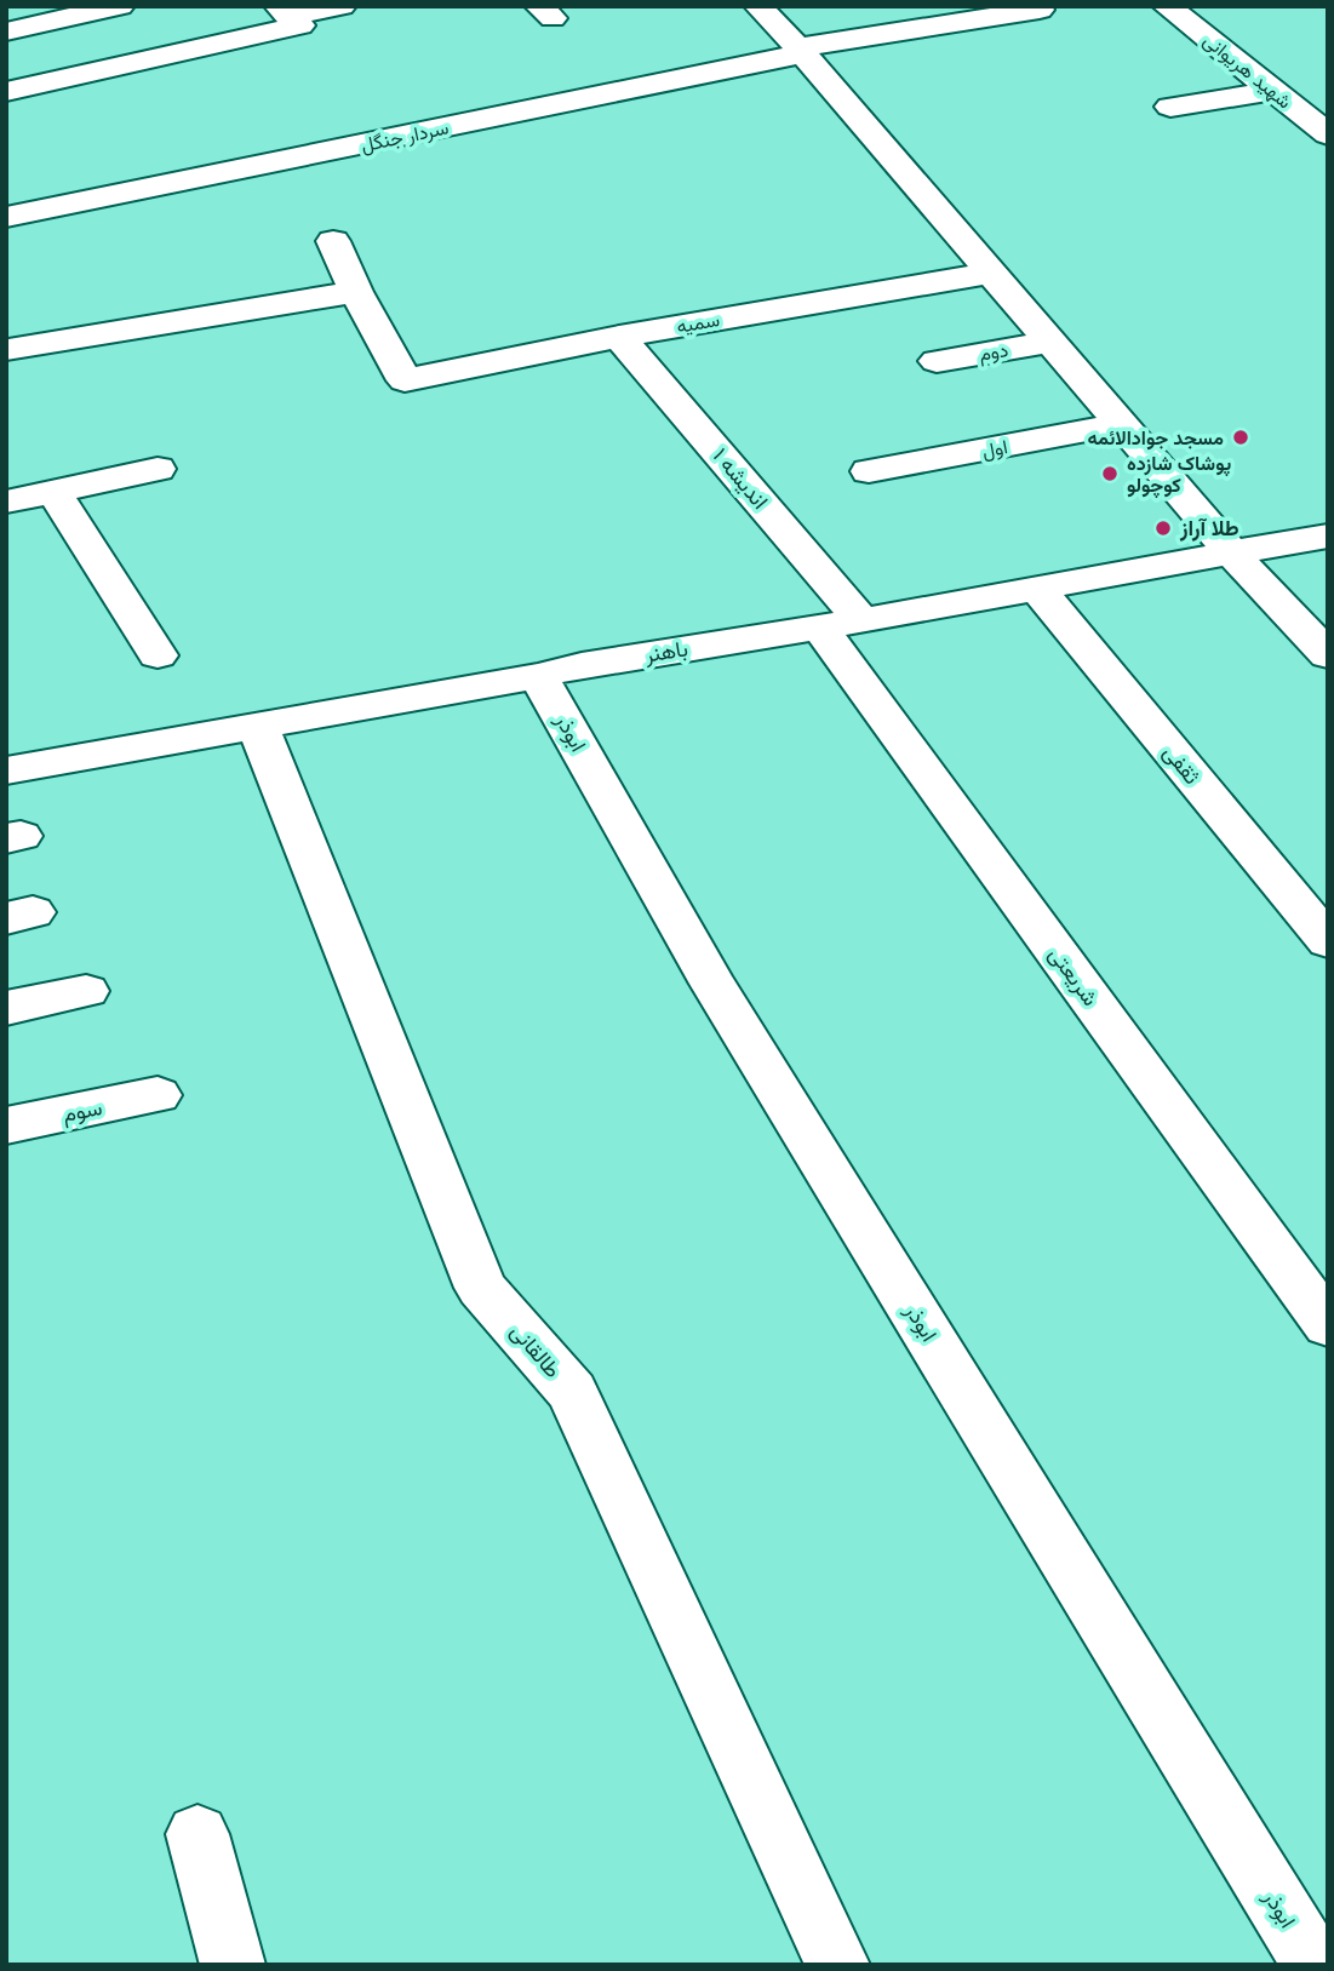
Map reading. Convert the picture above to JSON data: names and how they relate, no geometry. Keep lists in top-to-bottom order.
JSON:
{
  "streets": {
    "street": [
      "شهید هریوانی",
      "سردار جنگل",
      "سمیه",
      "دوم",
      "اول",
      "اندیشه ۱",
      "باهنر",
      "ابوذر",
      "ثقفی",
      "شریعتی",
      "سوم",
      "طالقانی"
    ]
  },
  "crossings": [
    ["سمیه", "اندیشه ۱"],
    ["اندیشه ۱", "باهنر"],
    ["اندیشه ۱", "شریعتی"],
    ["باهنر", "ابوذر"],
    ["باهنر", "ثقفی"],
    ["باهنر", "شریعتی"],
    ["باهنر", "طالقانی"]
  ],
  "places": ["مسجد جوادالائمه", "پوشاک شازده کوچولو", "طلا آراز"]
}
